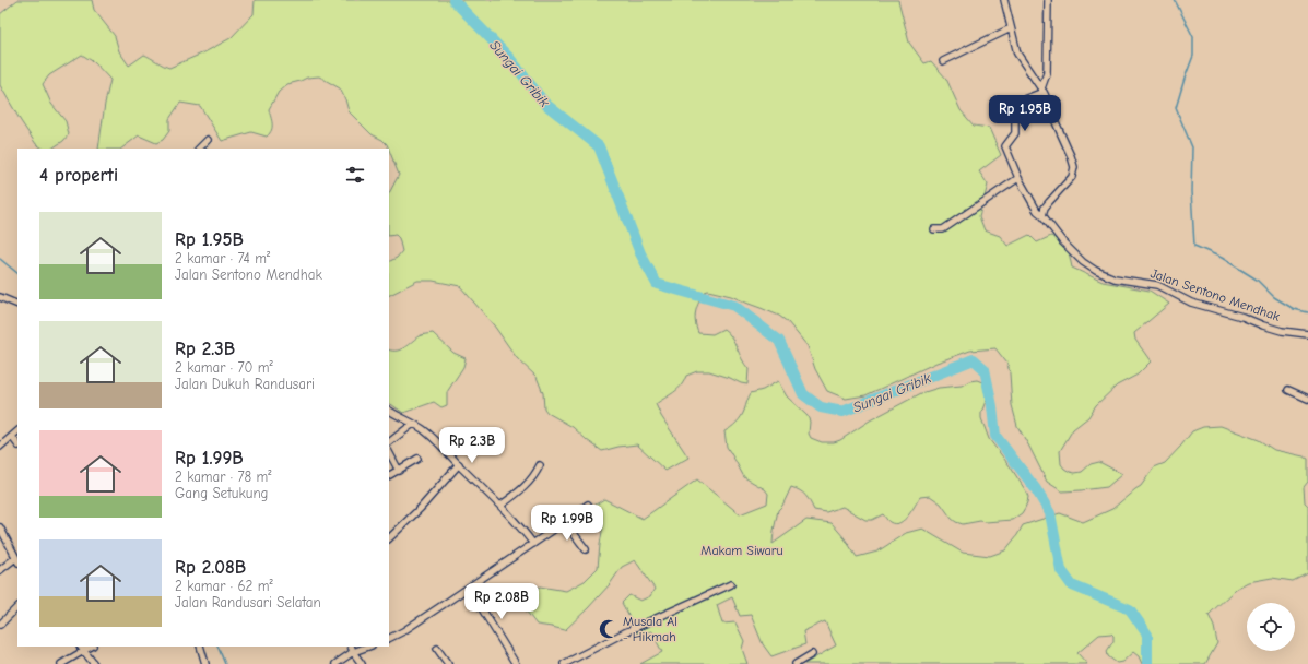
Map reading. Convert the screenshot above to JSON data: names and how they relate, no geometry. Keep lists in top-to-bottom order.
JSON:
{
  "streets": {
    "street": ["Jalan Sentono Mendhak"]
  },
  "water": ["Sungai Gribik"],
  "parks": ["Makam Siwaru"],
  "places": {
    "mosque": ["Musala Al - Hikmah"]
  },
  "page": {
    "price": [
      "Rp 1.95B",
      "Rp 2.3B",
      "Rp 1.99B",
      "Rp 2.08B"
    ],
    "heading": "4 properti",
    "list": [
      {
        "name": "Rp 1.95B",
        "note": "2 kamar · 74 m² · Jalan Sentono Mendhak"
      },
      {
        "name": "Rp 2.3B",
        "note": "2 kamar · 70 m² · Jalan Dukuh Randusari"
      },
      {
        "name": "Rp 1.99B",
        "note": "2 kamar · 78 m² · Gang Setukung"
      },
      {
        "name": "Rp 2.08B",
        "note": "2 kamar · 62 m² · Jalan Randusari Selatan"
      }
    ]
  }
}
